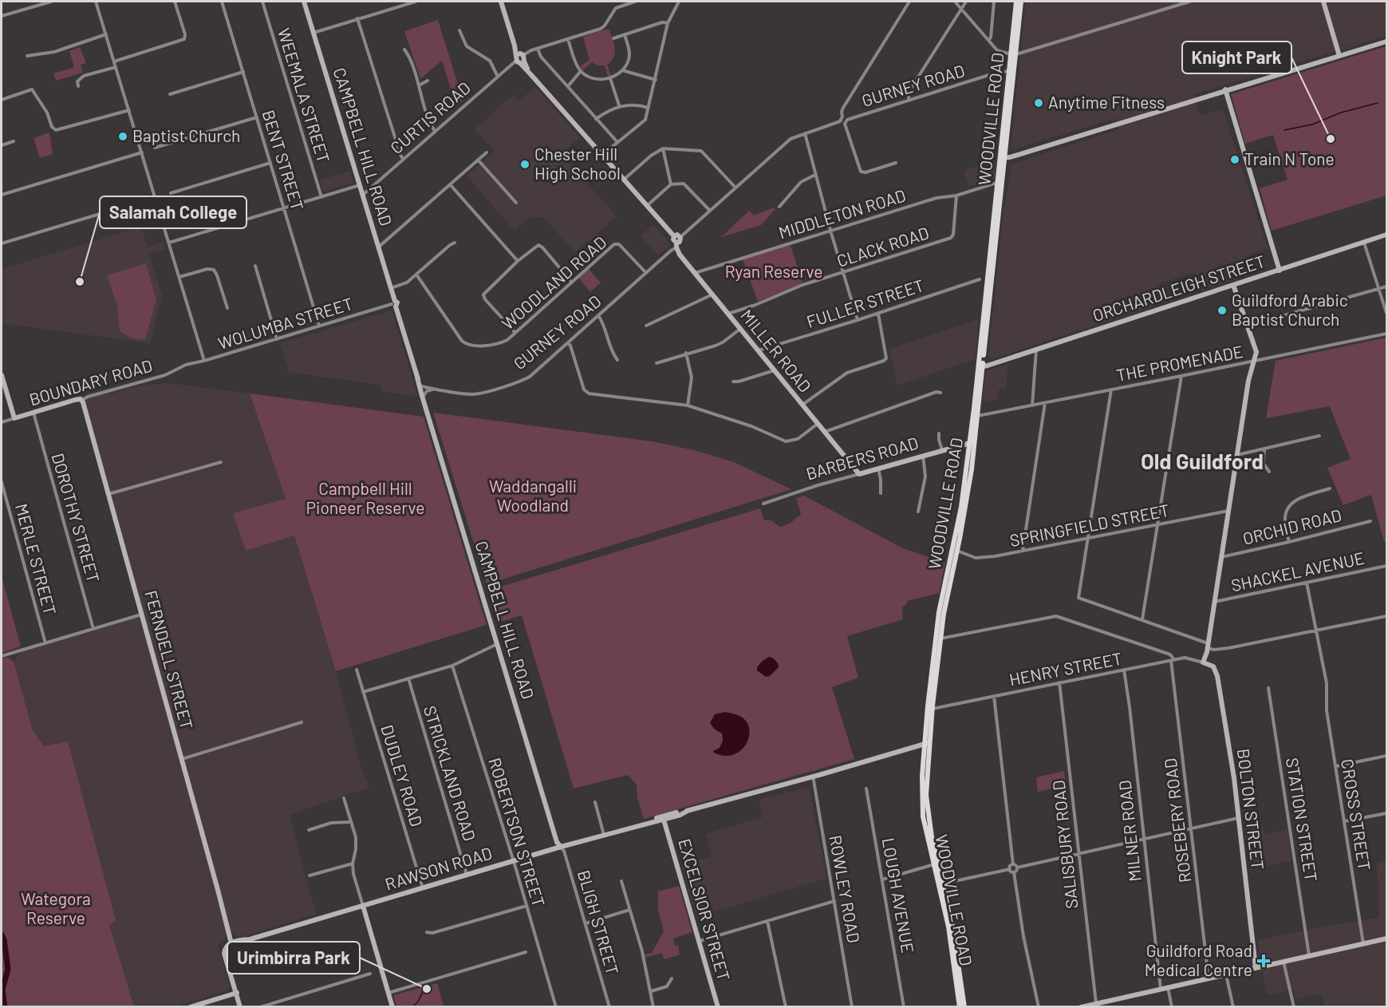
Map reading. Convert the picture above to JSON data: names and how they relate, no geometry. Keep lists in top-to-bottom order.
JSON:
{
  "streets": {
    "main road": ["WOODVILLE ROAD"],
    "street": [
      "GURNEY ROAD",
      "WEEMALA STREET",
      "CURTIS ROAD",
      "CAMPBELL HILL ROAD",
      "BENT STREET",
      "MIDDLETON ROAD",
      "CLACK ROAD",
      "WOODLAND ROAD",
      "ORCHARDLEIGH STREET",
      "FULLER STREET",
      "WOLUMBA STREET",
      "MILLER ROAD",
      "THE PROMENADE",
      "BOUNDARY ROAD",
      "BARBERS ROAD",
      "DOROTHY STREET",
      "SPRINGFIELD STREET",
      "ORCHID ROAD",
      "MERLE STREET",
      "SHACKEL AVENUE",
      "FERNDELL STREET",
      "HENRY STREET",
      "STRICKLAND ROAD",
      "DUDLEY ROAD",
      "BOLTON STREET",
      "CROSS STREET",
      "STATION STREET",
      "ROSEBERY ROAD",
      "MILNER ROAD",
      "ROBERTSON STREET",
      "SALISBURY ROAD",
      "RAWSON ROAD",
      "ROWLEY ROAD",
      "LOUGH AVENUE",
      "EXCELSIOR STREET",
      "BLIGH STREET"
    ]
  },
  "crossings": [
    ["GURNEY ROAD", "WOODVILLE ROAD"],
    ["GURNEY ROAD", "CAMPBELL HILL ROAD"],
    ["GURNEY ROAD", "WOODLAND ROAD"],
    ["GURNEY ROAD", "MILLER ROAD"],
    ["CURTIS ROAD", "CAMPBELL HILL ROAD"],
    ["WOODVILLE ROAD", "MIDDLETON ROAD"],
    ["WOODVILLE ROAD", "ORCHARDLEIGH STREET"],
    ["WOODVILLE ROAD", "THE PROMENADE"],
    ["WOODVILLE ROAD", "BARBERS ROAD"],
    ["WOODVILLE ROAD", "SPRINGFIELD STREET"],
    ["WOODVILLE ROAD", "HENRY STREET"],
    ["WOODVILLE ROAD", "RAWSON ROAD"],
    ["CAMPBELL HILL ROAD", "WOLUMBA STREET"],
    ["CAMPBELL HILL ROAD", "RAWSON ROAD"],
    ["CAMPBELL HILL ROAD", "BLIGH STREET"],
    ["BENT STREET", "WOLUMBA STREET"],
    ["MIDDLETON ROAD", "CLACK ROAD"],
    ["MIDDLETON ROAD", "MILLER ROAD"],
    ["CLACK ROAD", "MILLER ROAD"],
    ["FULLER STREET", "MILLER ROAD"],
    ["WOLUMBA STREET", "BOUNDARY ROAD"],
    ["MILLER ROAD", "BARBERS ROAD"],
    ["BOUNDARY ROAD", "DOROTHY STREET"],
    ["BOUNDARY ROAD", "FERNDELL STREET"],
    ["SHACKEL AVENUE", "CROSS STREET"],
    ["FERNDELL STREET", "RAWSON ROAD"],
    ["HENRY STREET", "BOLTON STREET"],
    ["HENRY STREET", "ROSEBERY ROAD"],
    ["HENRY STREET", "MILNER ROAD"],
    ["HENRY STREET", "SALISBURY ROAD"],
    ["STRICKLAND ROAD", "RAWSON ROAD"],
    ["DUDLEY ROAD", "RAWSON ROAD"],
    ["ROBERTSON STREET", "RAWSON ROAD"],
    ["RAWSON ROAD", "ROWLEY ROAD"],
    ["RAWSON ROAD", "EXCELSIOR STREET"],
    ["RAWSON ROAD", "BLIGH STREET"]
  ],
  "districts": ["Old Guildford"],
  "parks": [
    "Ryan Reserve",
    "Waddangalli Woodland",
    "Campbell Hill Pioneer Reserve",
    "Wategora Reserve"
  ],
  "places": {
    "other": [
      "Anytime Fitness",
      "Baptist Church",
      "Knight Park",
      "Train N Tone",
      "Chester Hill High School",
      "Salamah College",
      "Guildford Arabic Baptist Church",
      "Urimbirra Park"
    ],
    "health": ["Guildford Road Medical Centre"]
  }
}
